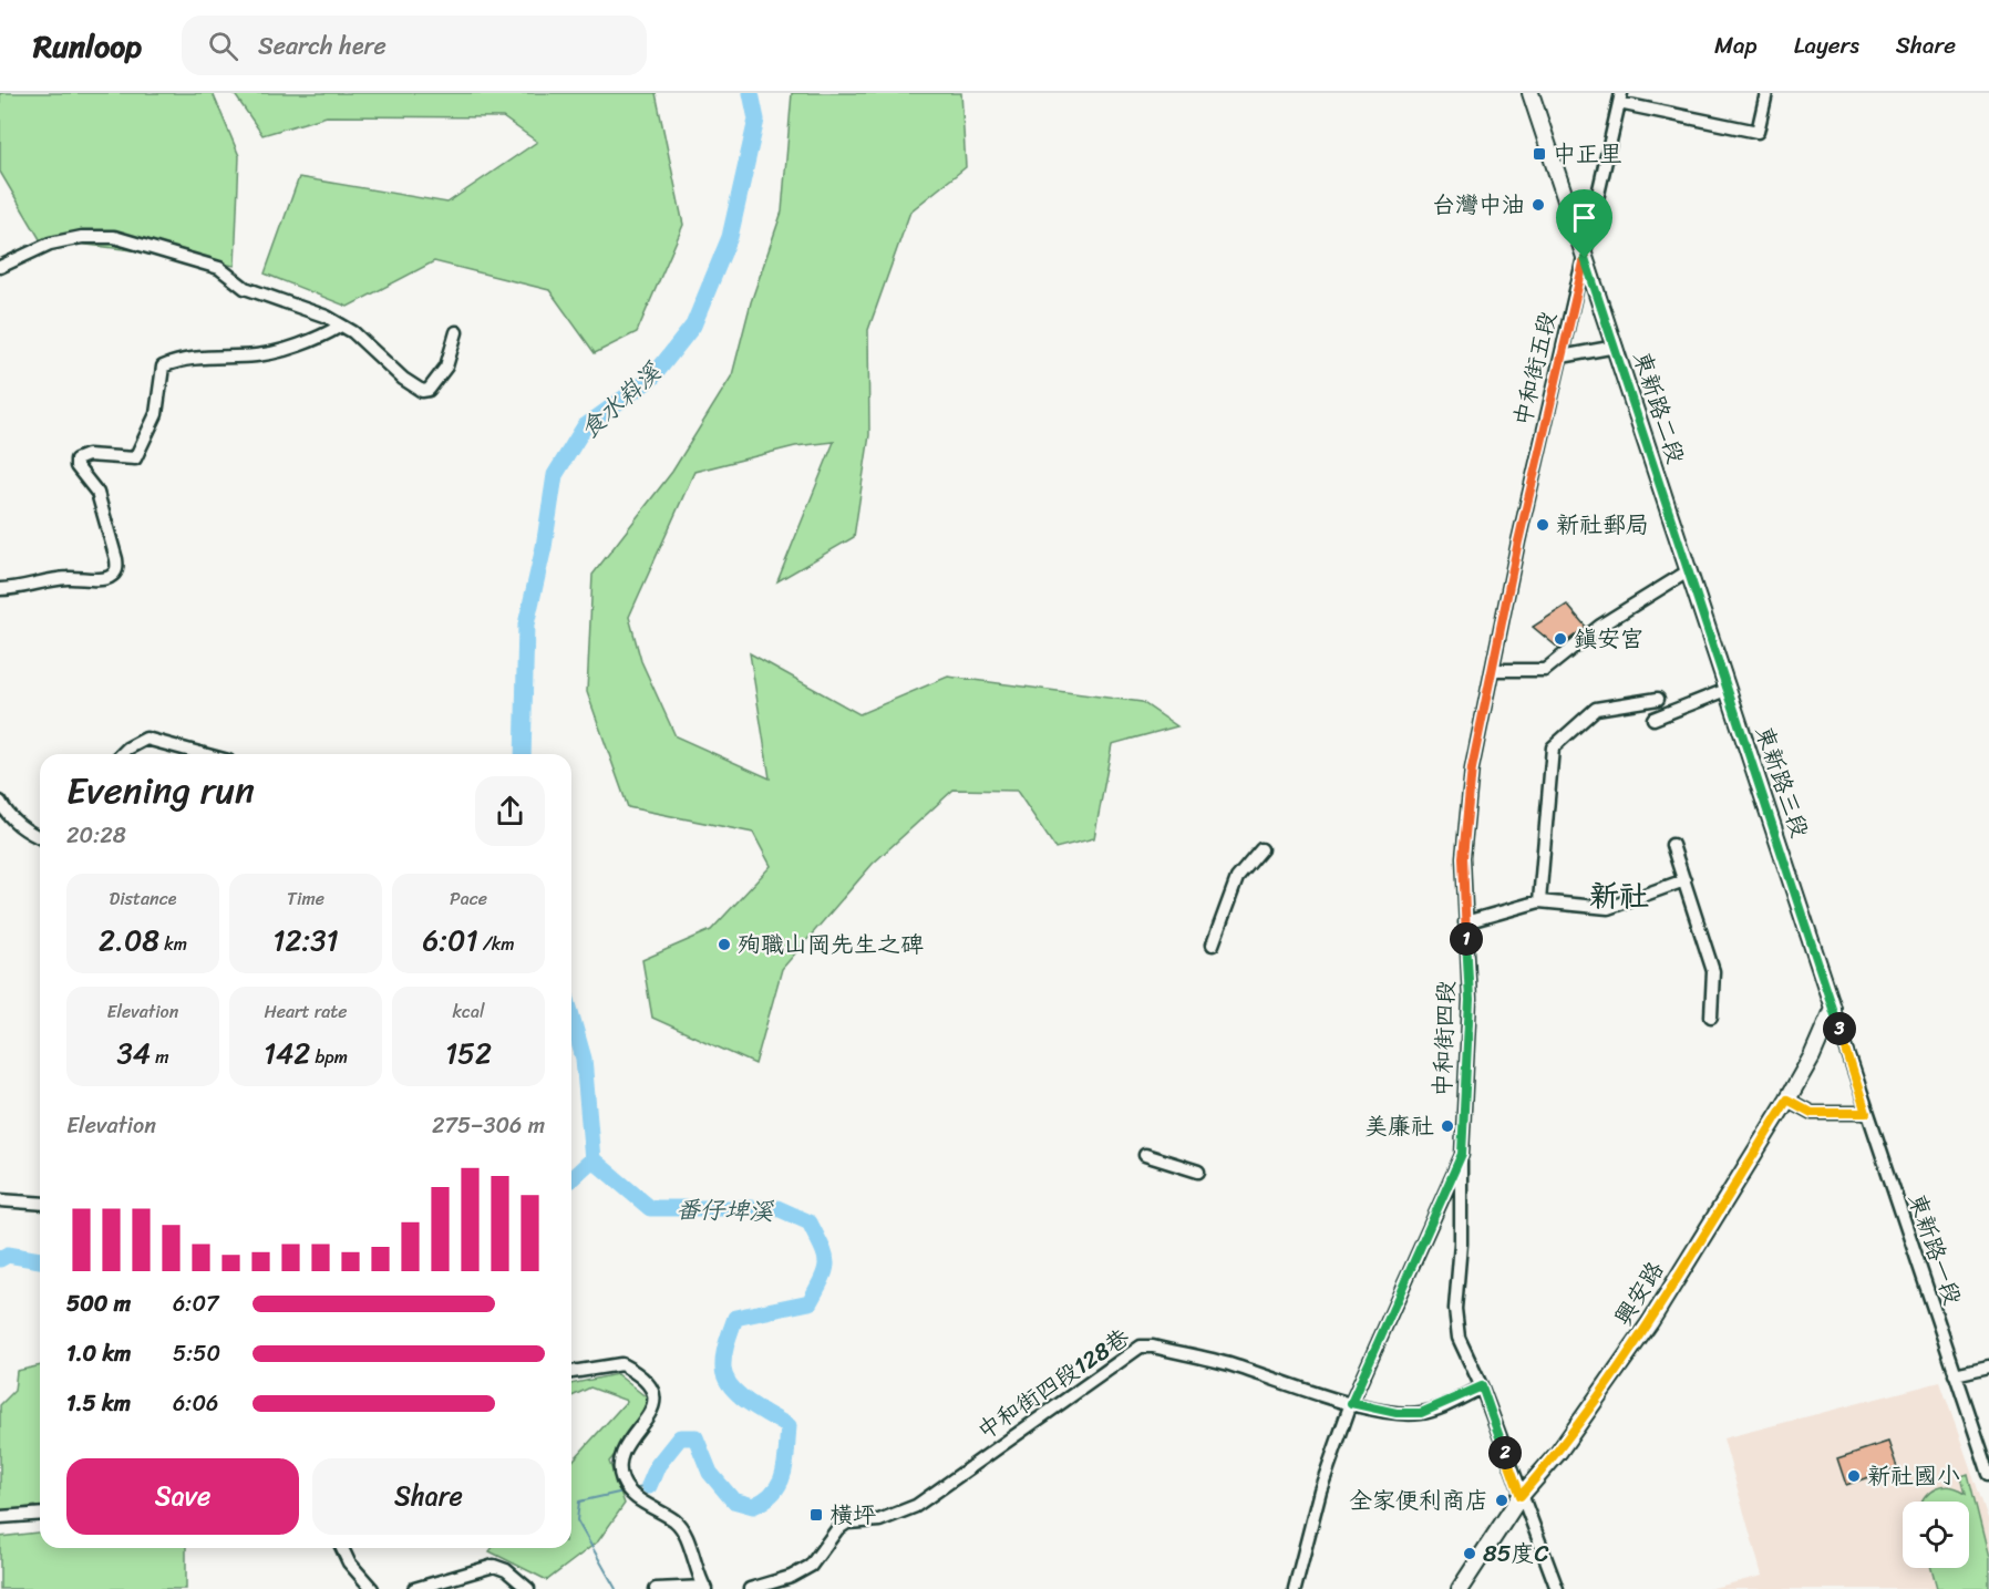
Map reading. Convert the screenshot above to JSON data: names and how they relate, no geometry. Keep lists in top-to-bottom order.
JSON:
{
  "streets": {
    "main road": ["東新路二段", "東新路三段", "興安路"],
    "street": [
      "中和街五段",
      "中和街四段",
      "東新路一段",
      "中和街四段128巷"
    ]
  },
  "crossings": [
    ["中和街五段", "東新路二段"],
    ["中和街五段", "中和街四段"],
    ["東新路二段", "東新路三段"],
    ["東新路三段", "興安路"],
    ["中和街四段", "中和街四段128巷"]
  ],
  "districts": ["新社"],
  "water": ["食水嵙溪", "番仔埤溪"],
  "places": {
    "transit": ["中正里", "橫坪"],
    "other": [
      "台灣中油",
      "新社郵局",
      "鎮安宮",
      "殉職山岡先生之碑",
      "美廉社",
      "新社國小",
      "全家便利商店",
      "85度C"
    ]
  },
  "page": {
    "header": "Runloop",
    "search": "Search here",
    "nav": ["Map", "Layers", "Share"],
    "heading": ["Evening run", "20:28"],
    "stats": [
      ["Distance", "2.08 km"],
      ["Time", "12:31"],
      ["Pace", "6:01 /km"],
      ["Elevation", "34 m"],
      ["Heart rate", "142 bpm"],
      ["kcal", "152"]
    ],
    "pins": ["1", "3", "2"],
    "chart": ["Elevation", "275–306 m"],
    "list": [
      {
        "name": "500 m",
        "note": "6:07"
      },
      {
        "name": "1.0 km",
        "note": "5:50"
      },
      {
        "name": "1.5 km",
        "note": "6:06"
      }
    ],
    "buttons": ["Save", "Share"]
  }
}
